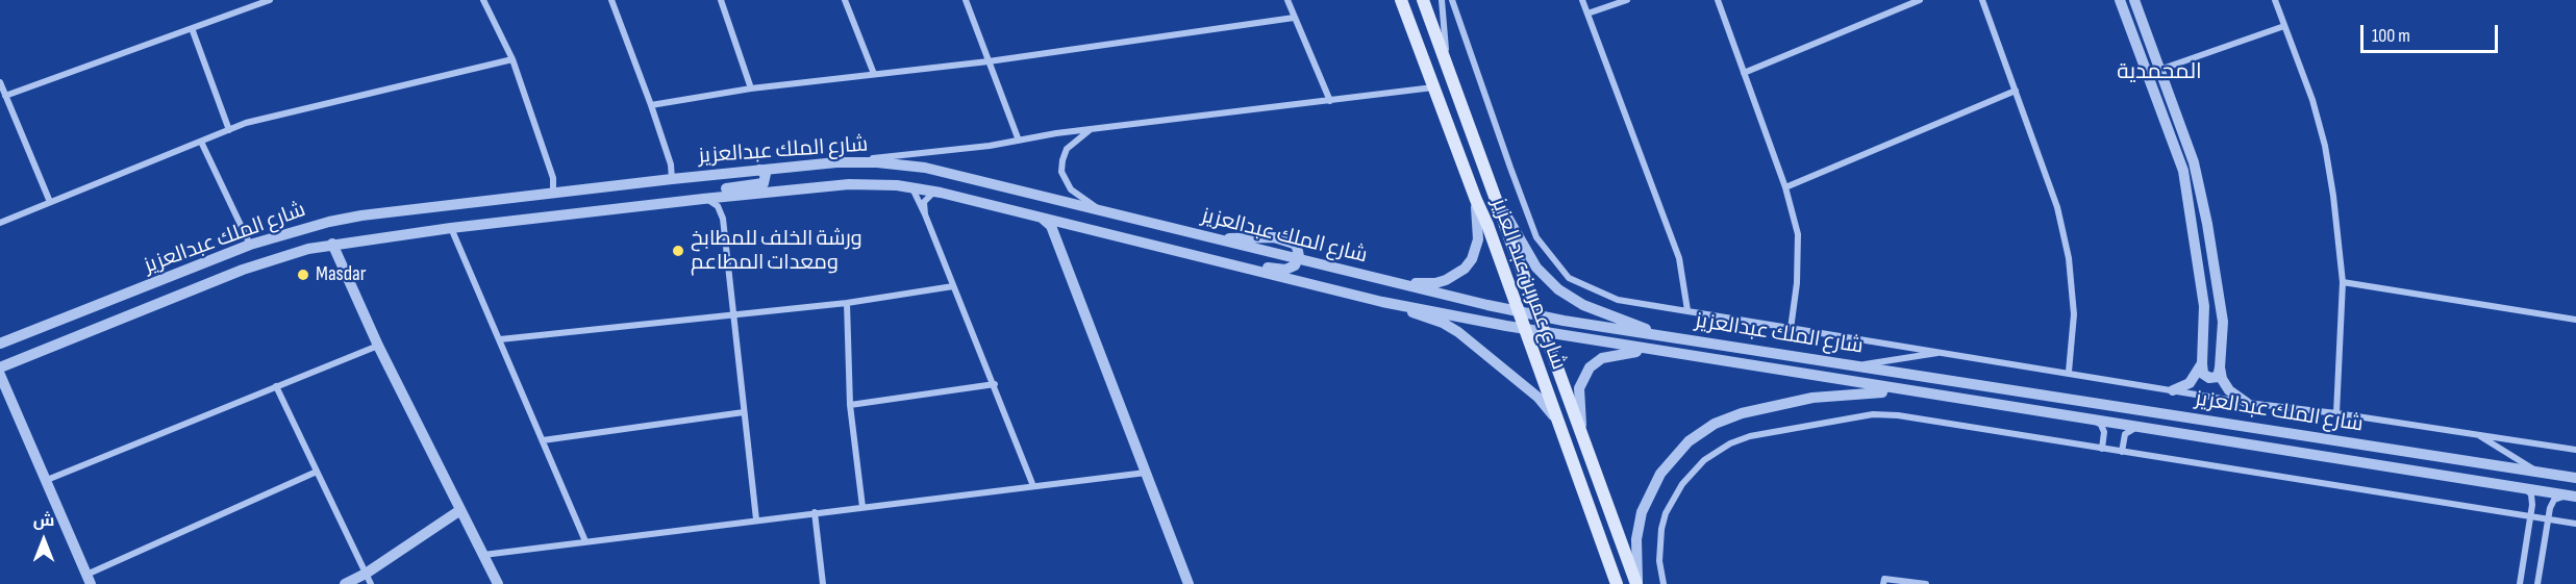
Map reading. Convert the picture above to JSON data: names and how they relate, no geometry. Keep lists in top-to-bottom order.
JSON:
{
  "streets": {
    "main road": ["شارع عمر بن عبد العزيز"],
    "street": ["شارع الملك عبدالعزيز"]
  },
  "crossings": [
    ["شارع الملك عبدالعزيز", "شارع عمر بن عبد العزيز"]
  ],
  "districts": ["المحمدية"],
  "places": ["ورشة الخلف للمطابخ ومعدات المطاعم", "Masdar"],
  "scale_bar": "100 m",
  "north": "top"
}
